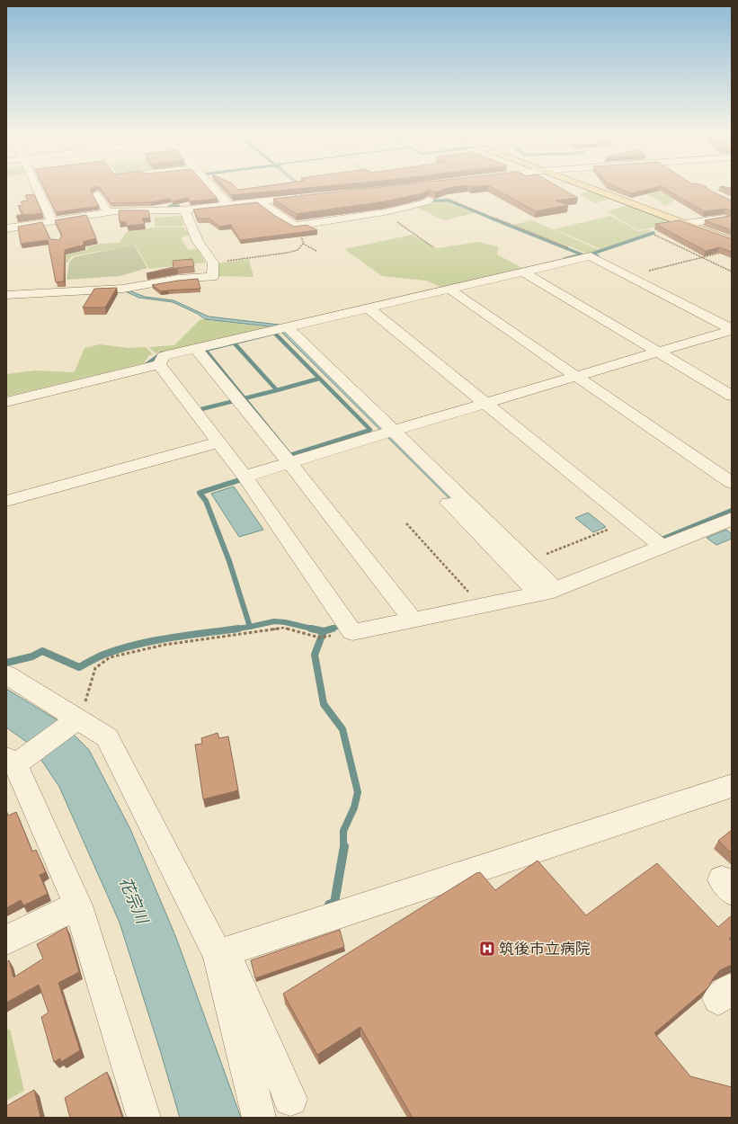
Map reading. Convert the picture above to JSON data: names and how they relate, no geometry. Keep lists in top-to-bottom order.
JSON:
{
  "water": ["花宗川"],
  "places": {
    "hospital": ["筑後市立病院"]
  }
}
